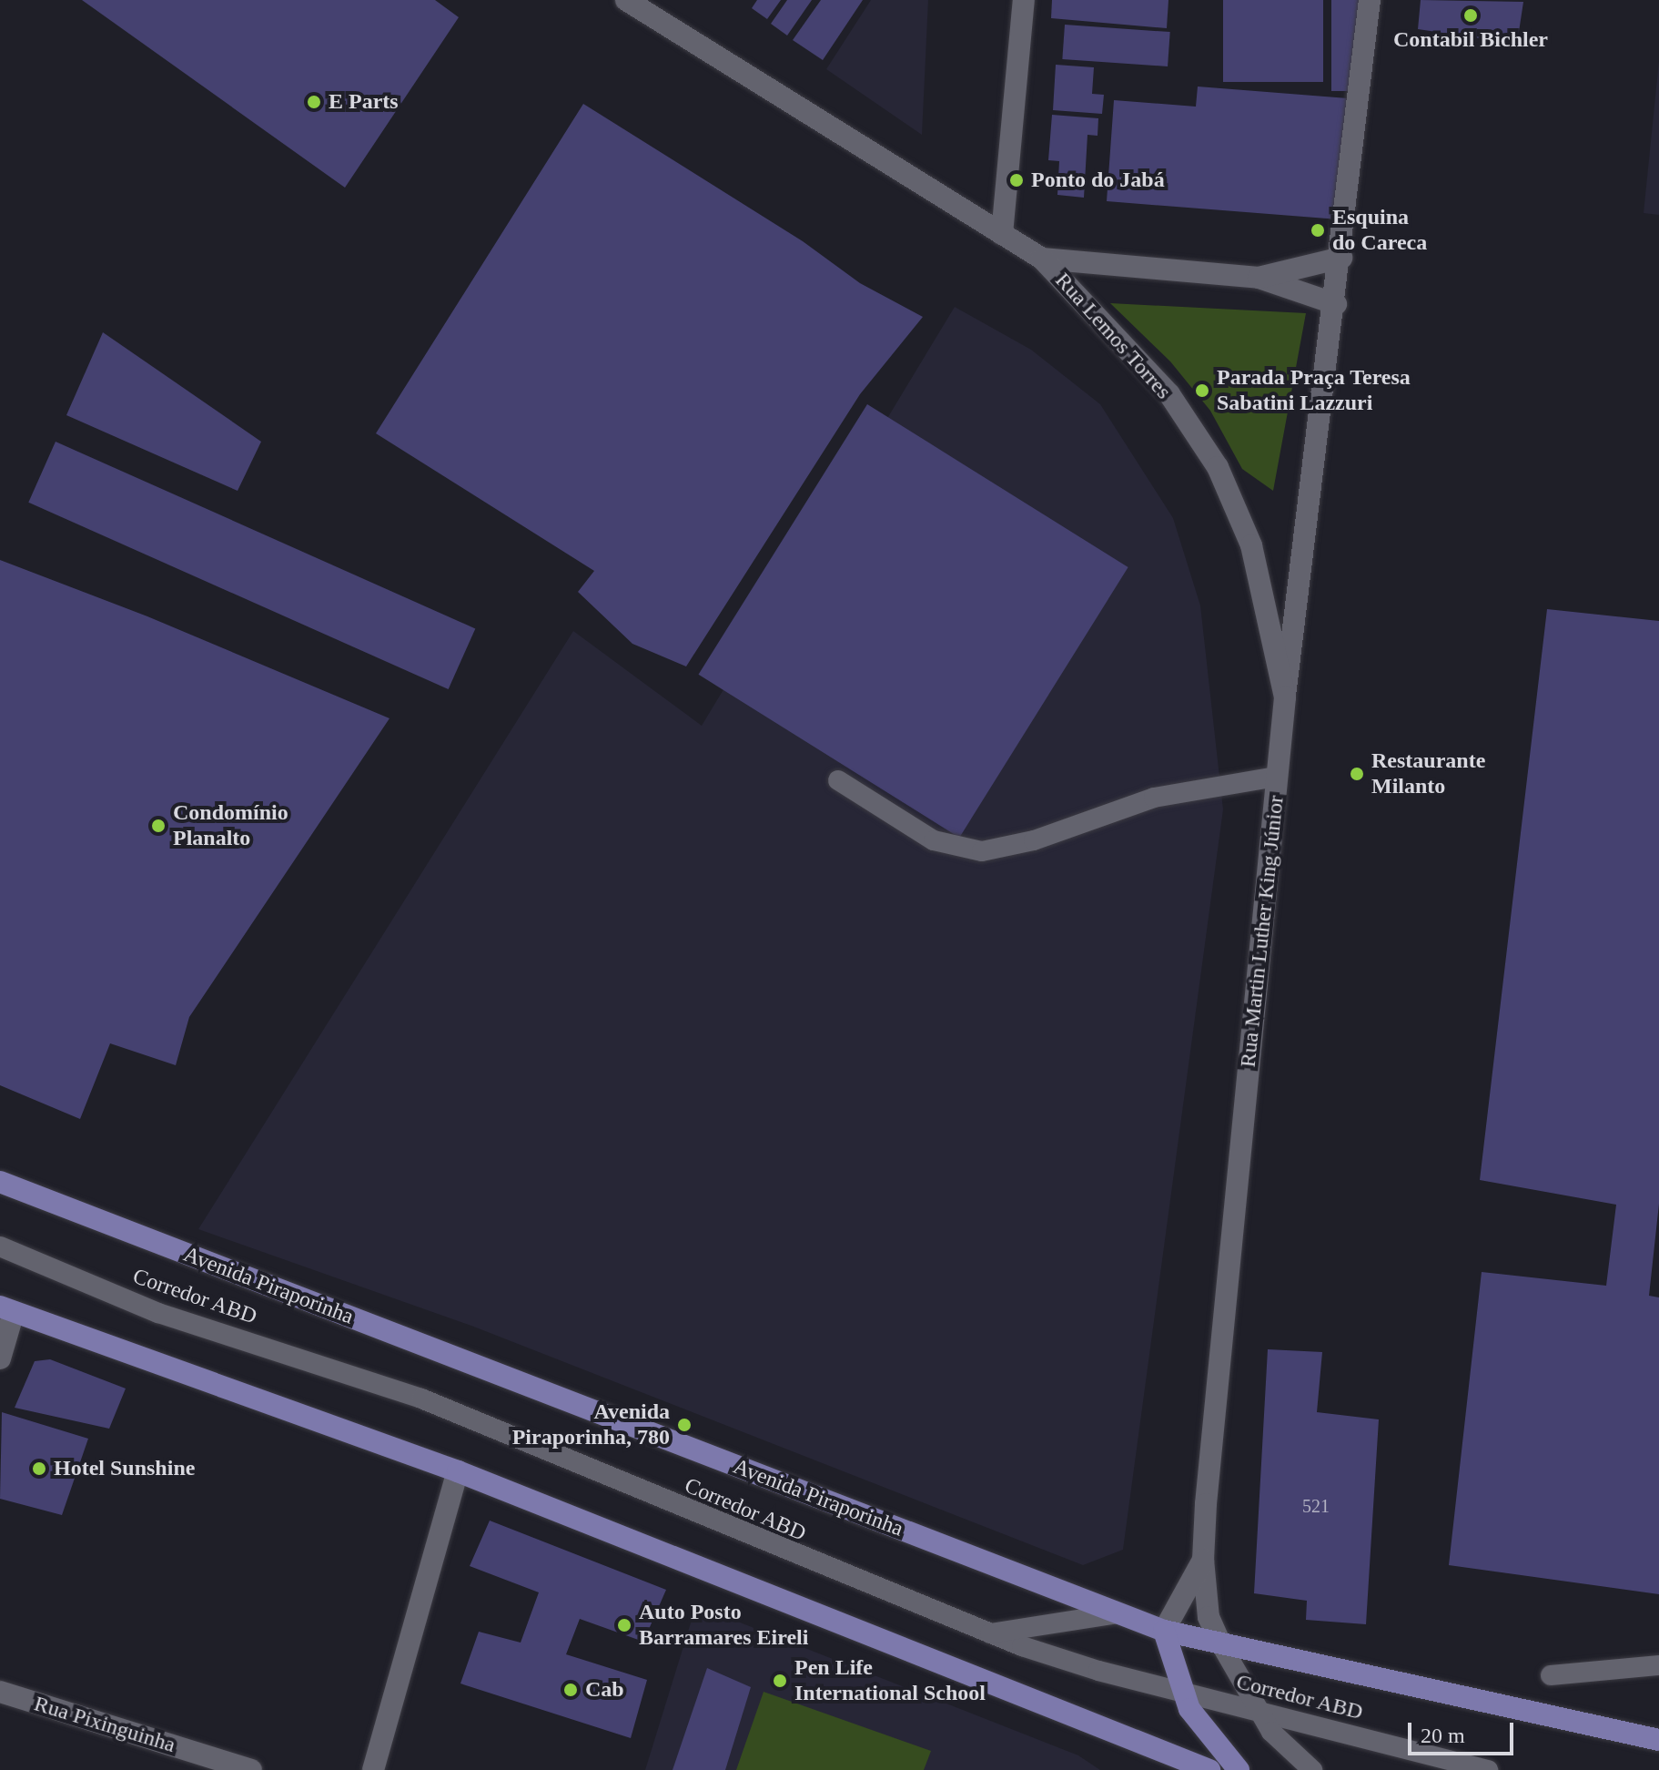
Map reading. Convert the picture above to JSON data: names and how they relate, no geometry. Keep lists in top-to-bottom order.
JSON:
{
  "streets": {
    "main road": ["Avenida Piraporinha"],
    "street": ["Rua Lemos Torres", "Rua Martin Luther King Júnior", "Rua Pixinguinha"],
    "lane": ["Corredor ABD"]
  },
  "crossings": [
    ["Rua Lemos Torres", "Rua Martin Luther King Júnior"],
    ["Rua Martin Luther King Júnior", "Avenida Piraporinha"]
  ],
  "places": [
    "Contabil Bichler",
    "E Parts",
    "Ponto do Jabá",
    "Esquina do Careca",
    "Parada Praça Teresa Sabatini Lazzuri",
    "Restaurante Milanto",
    "Condomínio Planalto",
    "Avenida Piraporinha, 780",
    "Hotel Sunshine",
    "Auto Posto Barramares Eireli",
    "Pen Life International School",
    "Cab"
  ],
  "house_numbers": ["521"],
  "scale_bar": "20 m"
}
